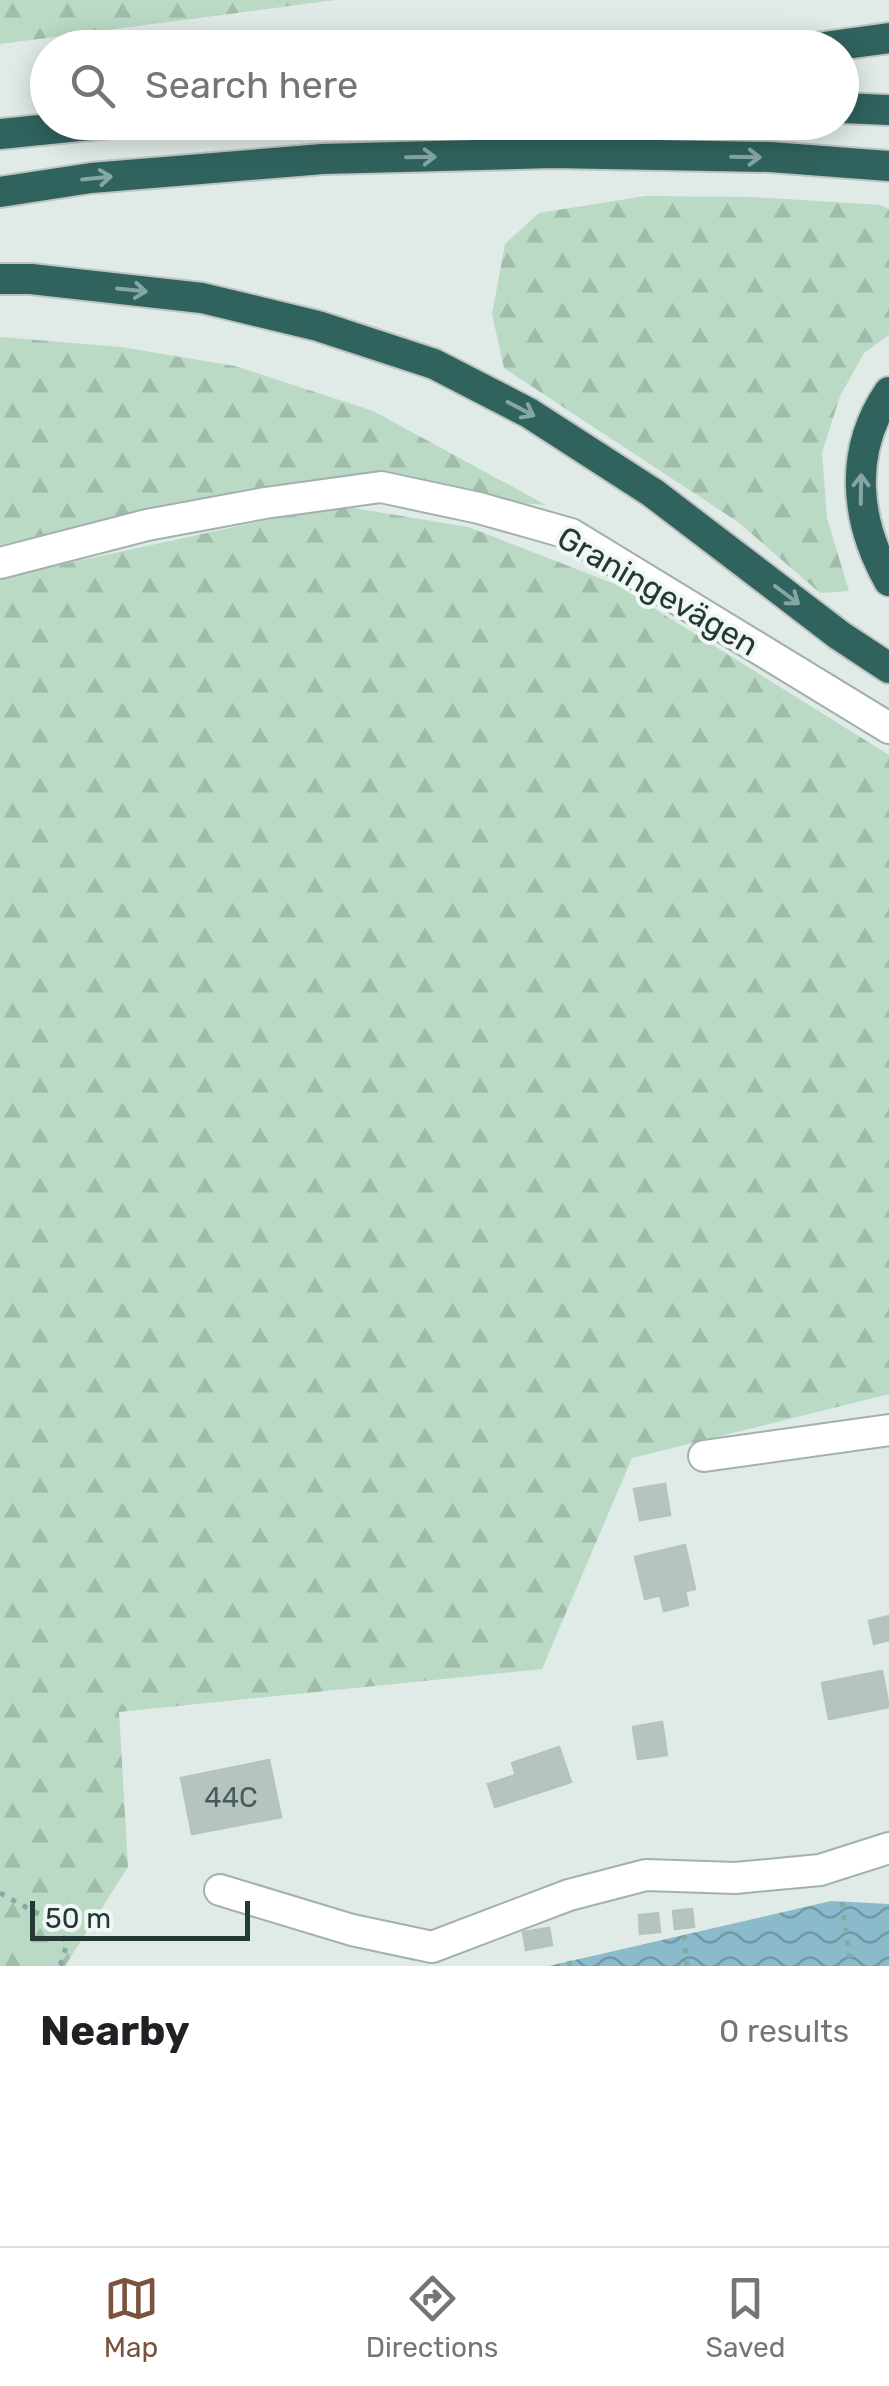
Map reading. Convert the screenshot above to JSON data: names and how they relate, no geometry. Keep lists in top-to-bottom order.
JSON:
{
  "streets": {
    "street": ["Graningevägen"]
  },
  "house_numbers": ["44C"],
  "scale_bar": "50 m",
  "page": {
    "search": "Search here",
    "scale": "50 m",
    "heading": ["Nearby", "0 results"],
    "nav": ["Map", "Directions", "Saved"]
  }
}
